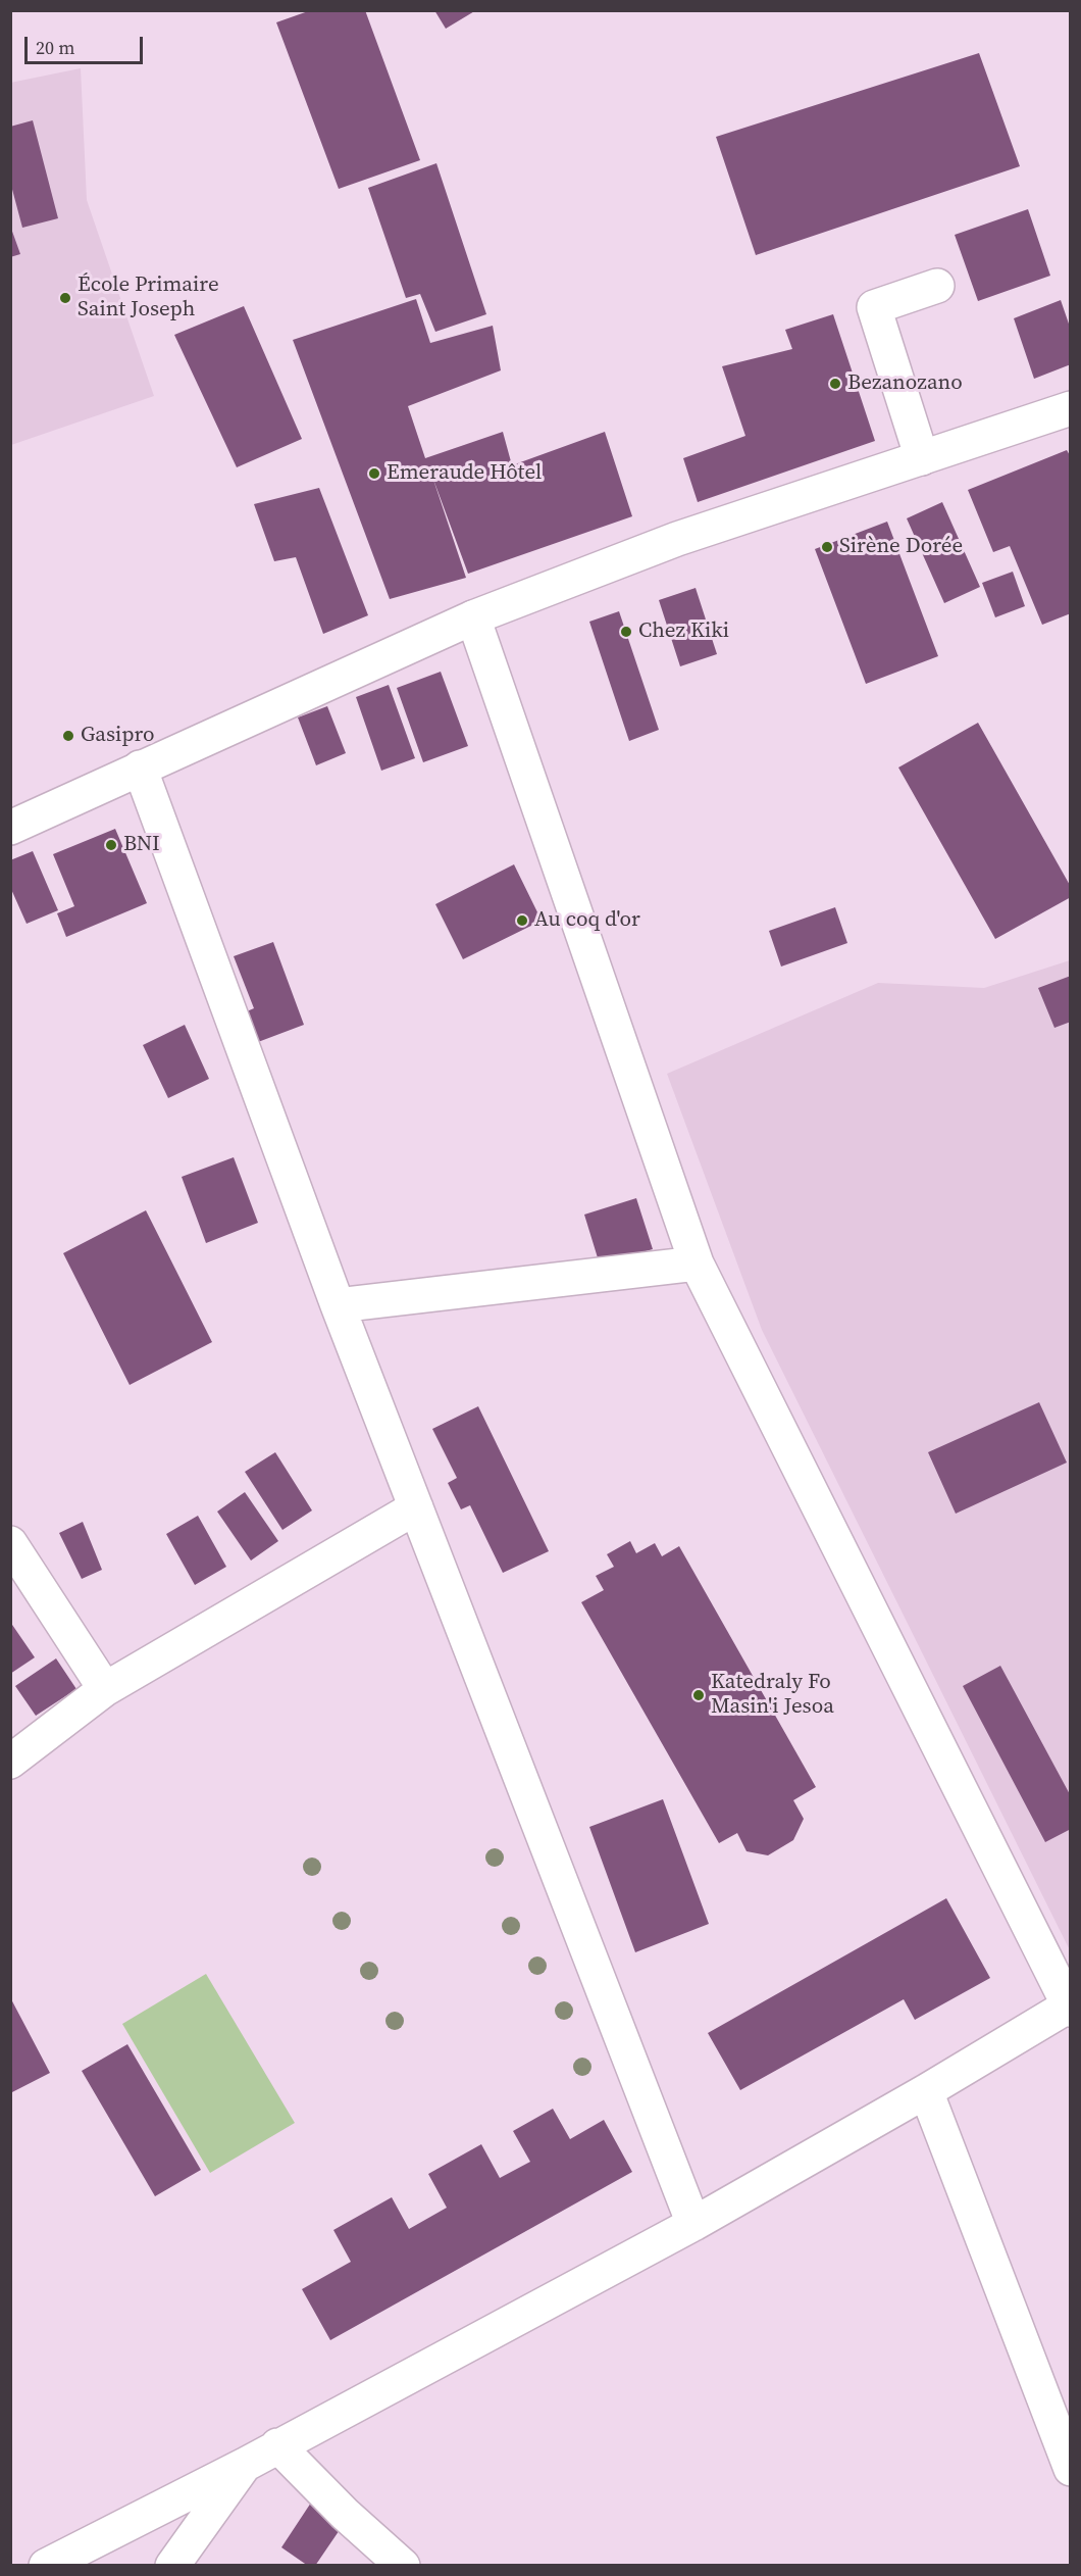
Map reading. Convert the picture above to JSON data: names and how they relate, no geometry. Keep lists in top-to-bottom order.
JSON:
{
  "places": [
    "École Primaire Saint Joseph",
    "Bezanozano",
    "Emeraude Hôtel",
    "Sirène Dorée",
    "Chez Kiki",
    "Gasipro",
    "BNI",
    "Au coq d'or",
    "Katedraly Fo Masin'i Jesoa"
  ],
  "scale_bar": "20 m"
}
